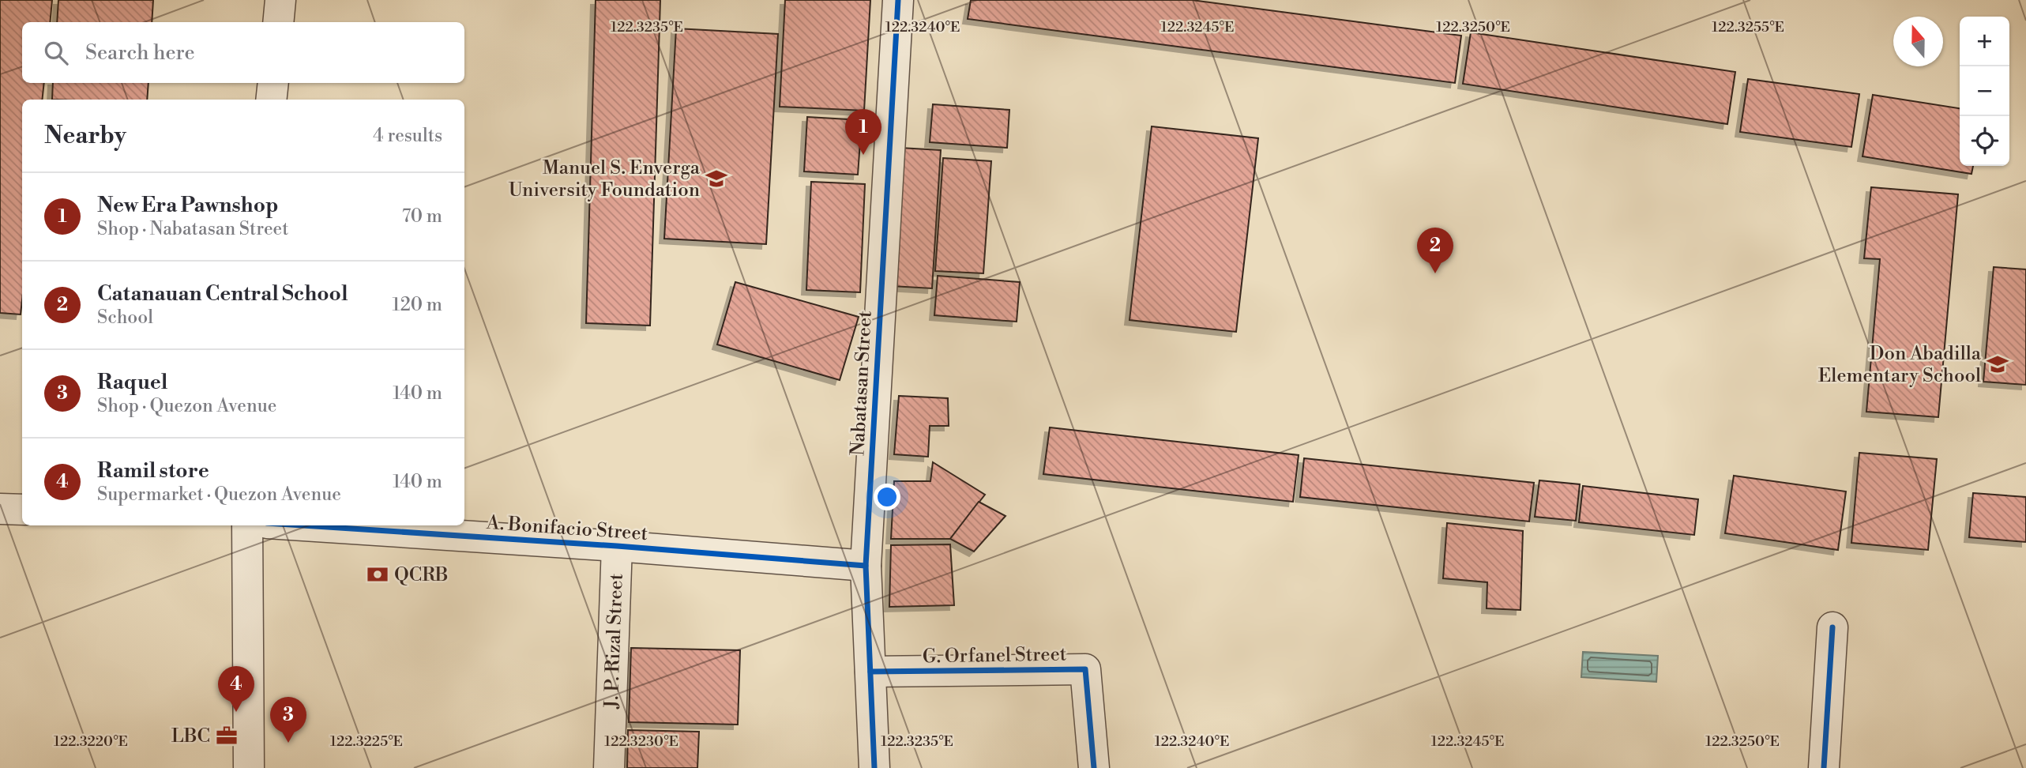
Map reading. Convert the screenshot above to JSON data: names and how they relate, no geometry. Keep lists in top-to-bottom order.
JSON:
{
  "streets": {
    "street": [
      "Nabatasan Street",
      "A. Bonifacio Street",
      "J. P. Rizal Street",
      "G. Orfanel Street"
    ]
  },
  "crossings": [
    ["Nabatasan Street", "A. Bonifacio Street"],
    ["Nabatasan Street", "G. Orfanel Street"],
    ["A. Bonifacio Street", "J. P. Rizal Street"]
  ],
  "places": {
    "school or university": ["Manuel S. Enverga University Foundation", "Don Abadilla Elementary School"],
    "bank": ["QCRB"],
    "office": ["LBC"]
  },
  "north": "top",
  "page": {
    "map_buttons": ["+", "−"],
    "search": "Search here",
    "heading": ["Nearby", "4 results"],
    "pins": [
      "1",
      "2",
      "4",
      "3"
    ],
    "list": [
      {
        "mark": "1",
        "name": "New Era Pawnshop",
        "note": "Shop · Nabatasan Street",
        "value": "70 m"
      },
      {
        "mark": "2",
        "name": "Catanauan Central School",
        "note": "School",
        "value": "120 m"
      },
      {
        "mark": "3",
        "name": "Raquel",
        "note": "Shop · Quezon Avenue",
        "value": "140 m"
      },
      {
        "mark": "4",
        "name": "Ramil store",
        "note": "Supermarket · Quezon Avenue",
        "value": "140 m"
      }
    ]
  },
  "coordinates": [
    "122.3235°E",
    "122.3240°E",
    "122.3245°E",
    "122.3250°E",
    "122.3255°E",
    "122.3220°E",
    "122.3225°E",
    "122.3230°E"
  ]
}
